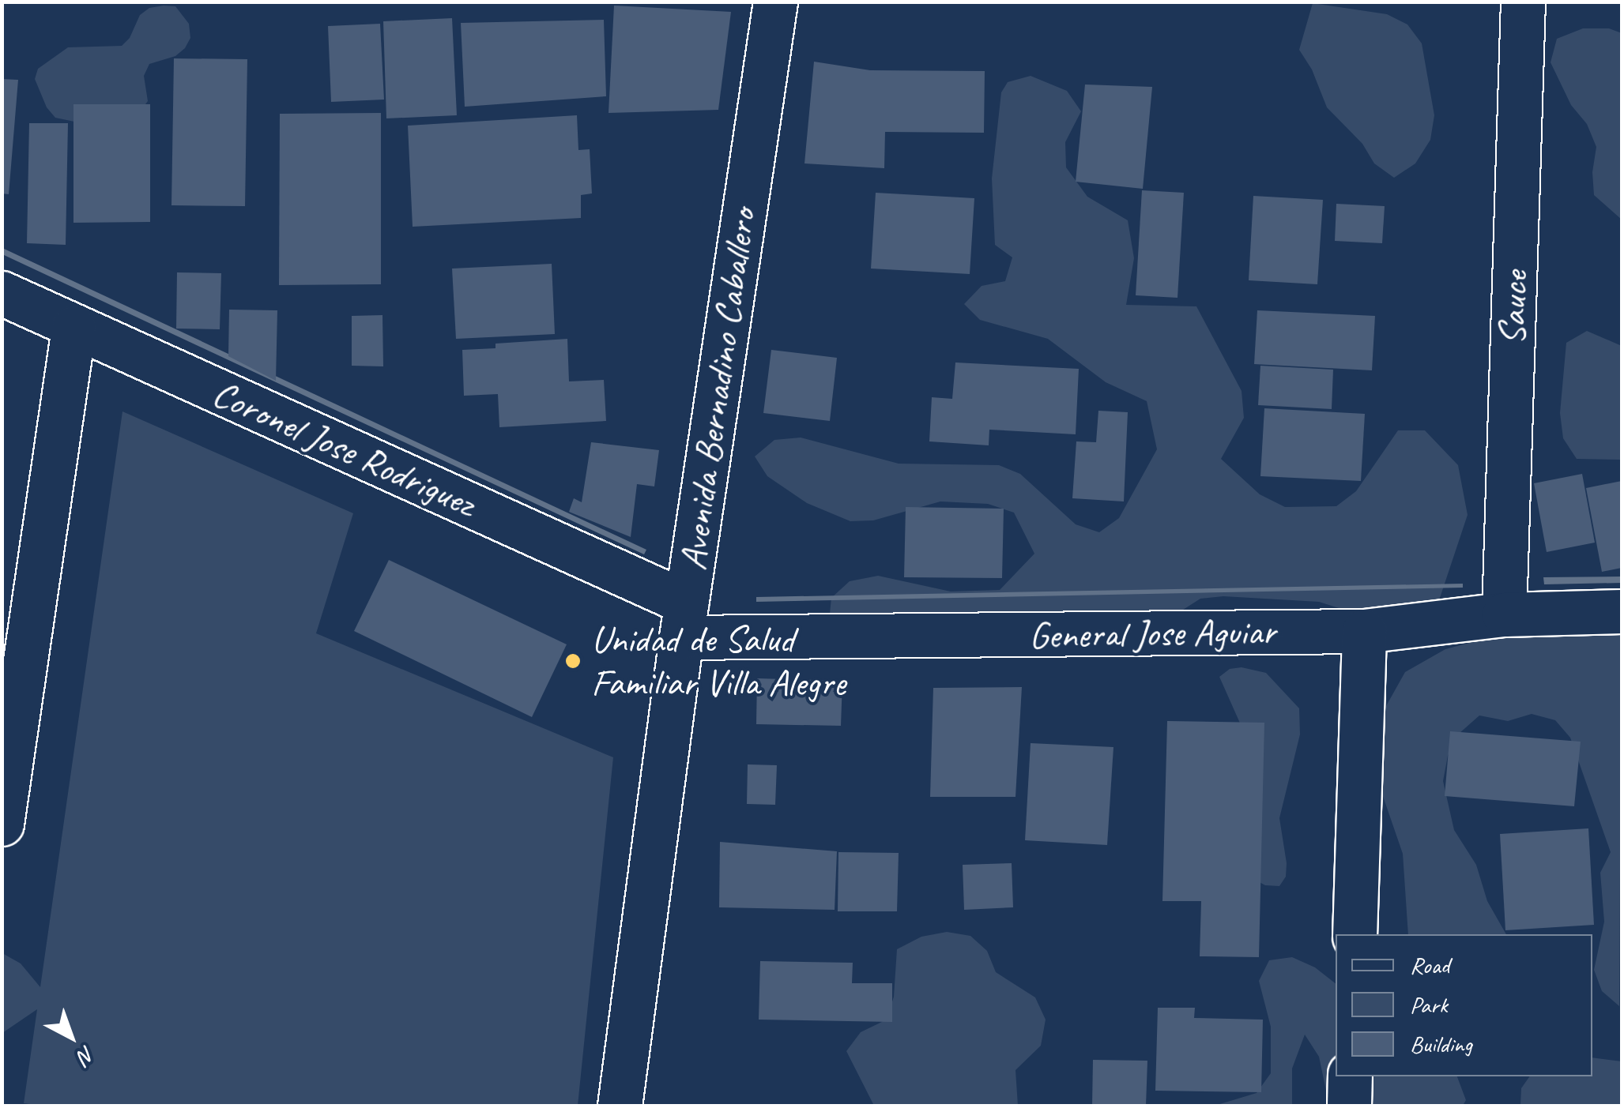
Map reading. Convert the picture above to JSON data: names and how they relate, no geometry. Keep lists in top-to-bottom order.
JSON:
{
  "streets": {
    "street": [
      "Sauce",
      "Avenida Bernadino Caballero",
      "Coronel Jose Rodriguez",
      "General Jose Aguiar"
    ]
  },
  "crossings": [
    ["Sauce", "General Jose Aguiar"],
    ["Avenida Bernadino Caballero", "Coronel Jose Rodriguez"],
    ["Avenida Bernadino Caballero", "General Jose Aguiar"],
    ["Coronel Jose Rodriguez", "General Jose Aguiar"]
  ],
  "places": ["Unidad de Salud Familiar Villa Alegre"],
  "legend": ["Road", "Park", "Building"],
  "north": "bottom right"
}
